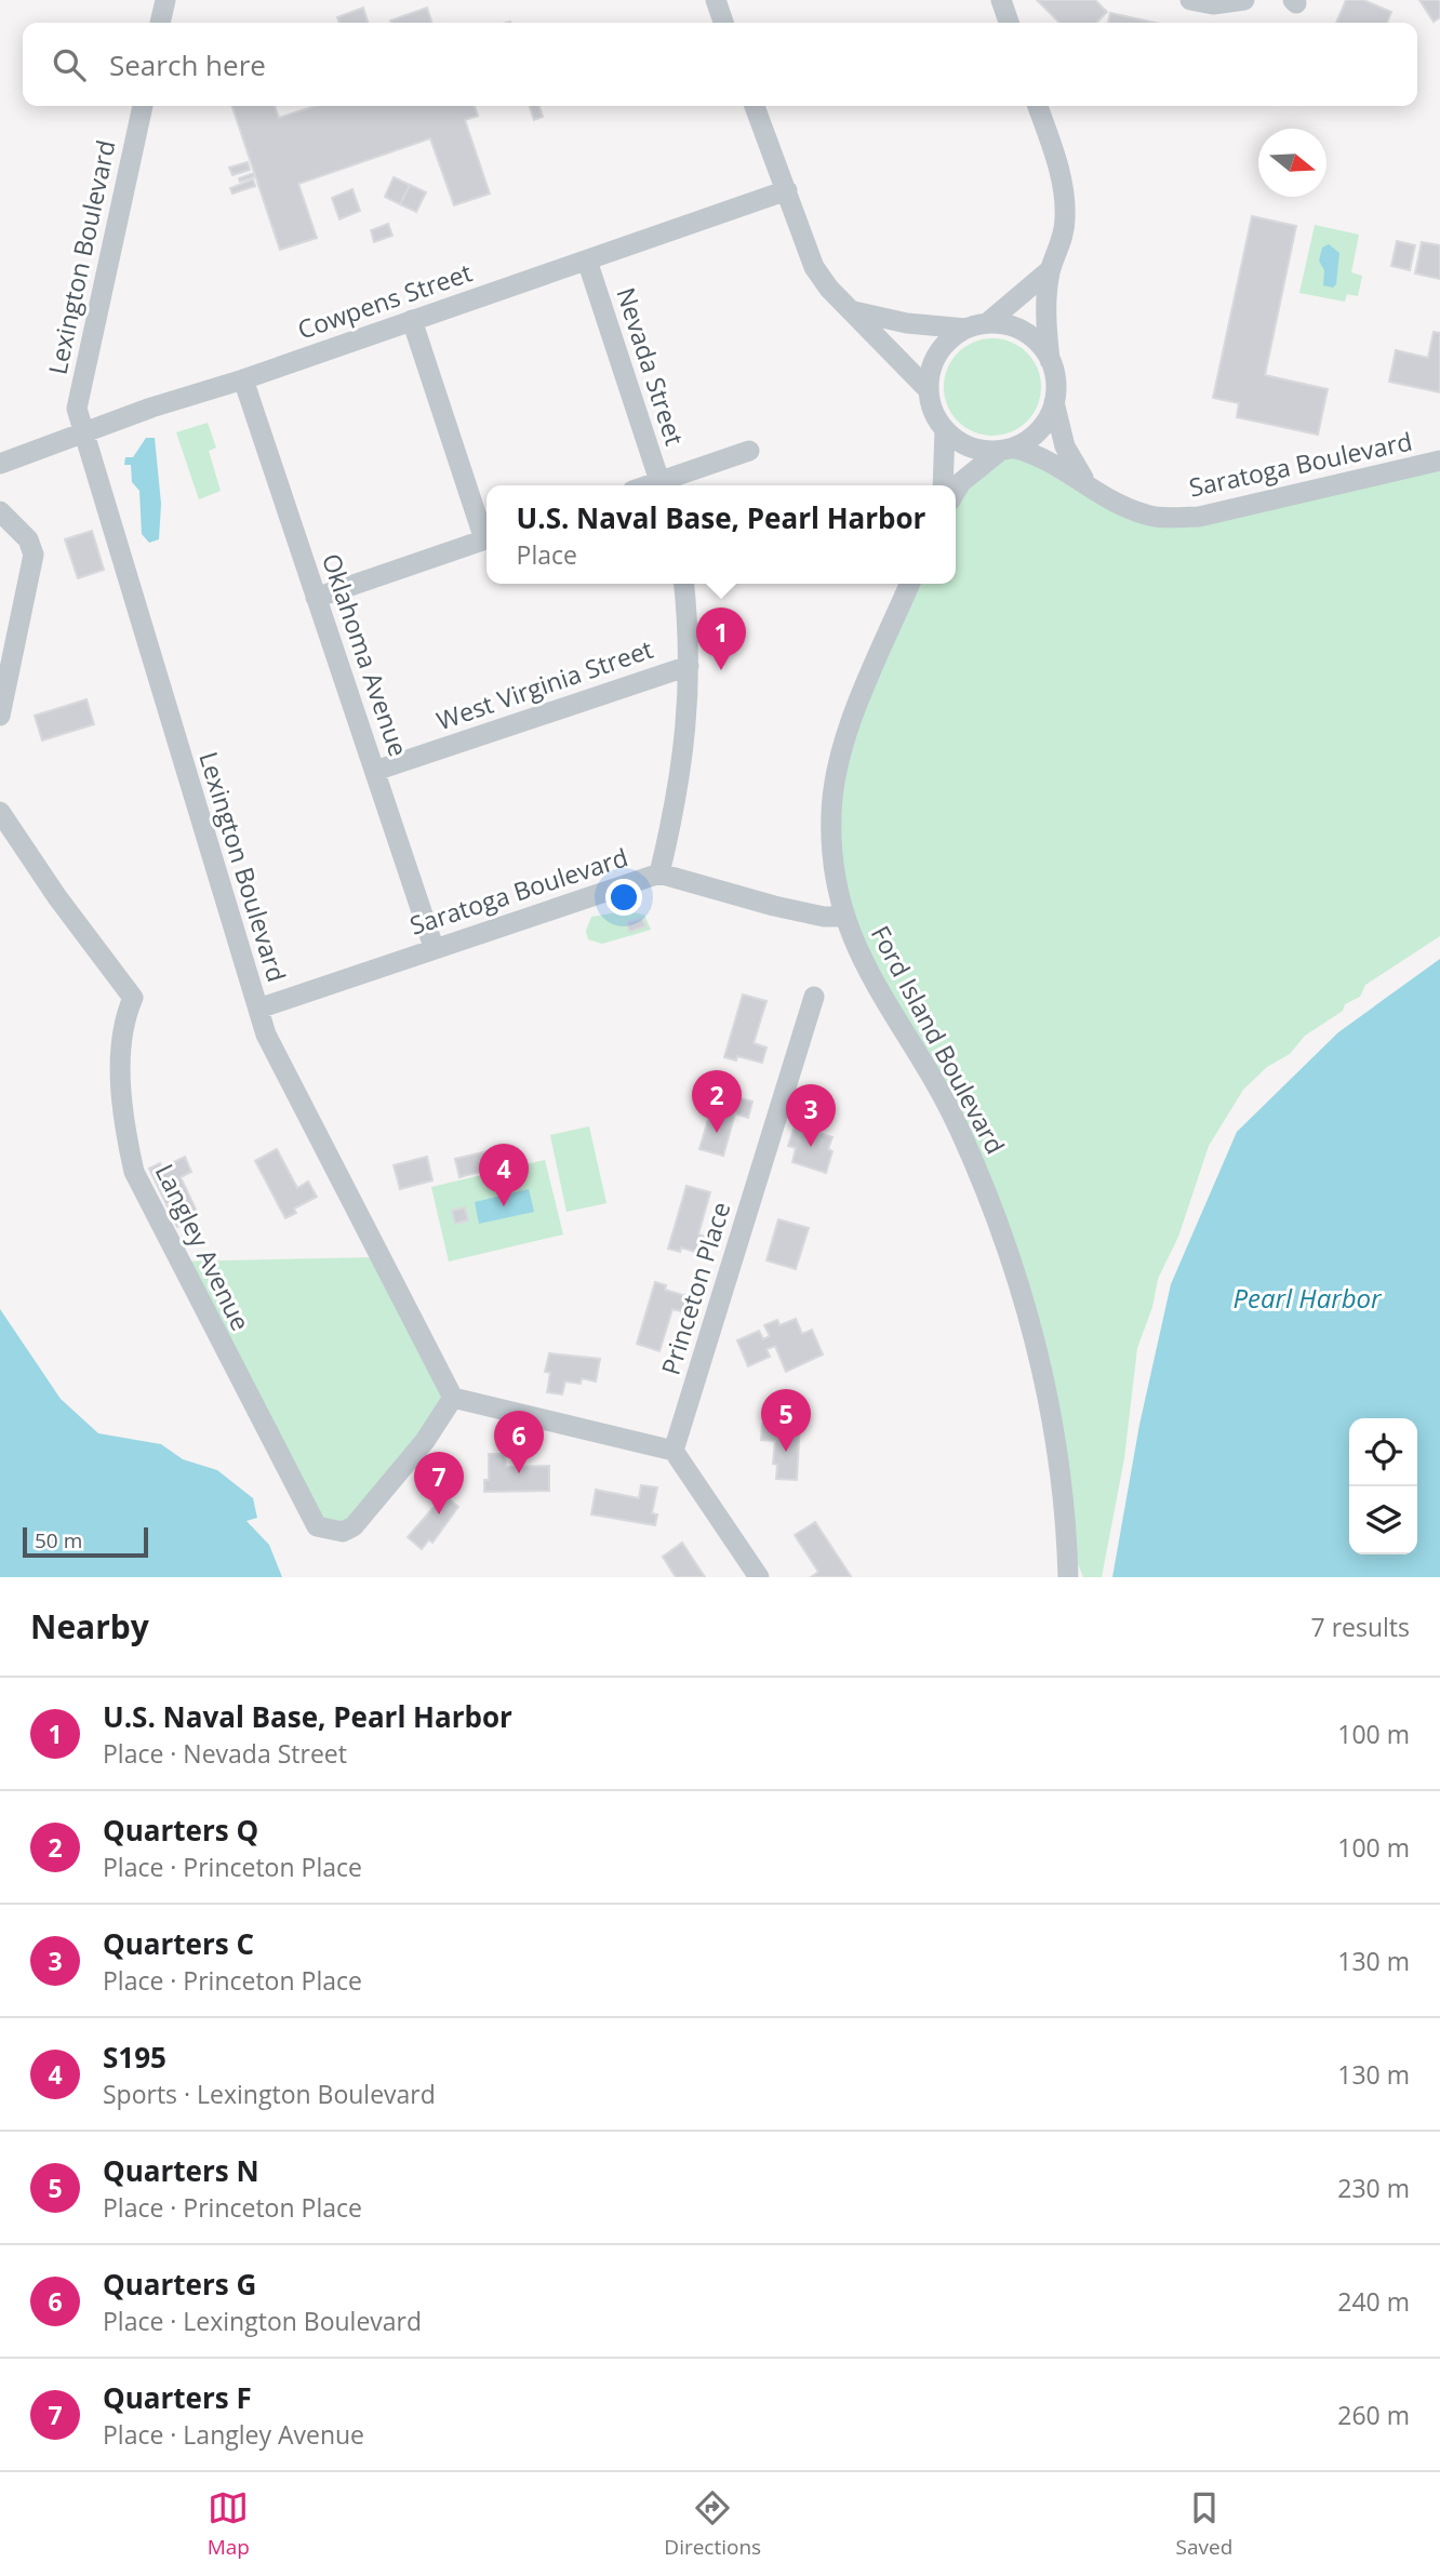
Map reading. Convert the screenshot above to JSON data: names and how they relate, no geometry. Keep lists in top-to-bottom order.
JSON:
{
  "streets": {
    "street": [
      "Lexington Boulevard",
      "Cowpens Street",
      "Nevada Street",
      "Saratoga Boulevard",
      "Oklahoma Avenue",
      "West Virginia Street",
      "Ford Island Boulevard",
      "Langley Avenue",
      "Princeton Place"
    ]
  },
  "crossings": [
    ["Lexington Boulevard", "Cowpens Street"],
    ["Lexington Boulevard", "Saratoga Boulevard"],
    ["Lexington Boulevard", "Langley Avenue"],
    ["Cowpens Street", "Nevada Street"],
    ["Cowpens Street", "Oklahoma Avenue"],
    ["Saratoga Boulevard", "Oklahoma Avenue"],
    ["Saratoga Boulevard", "Ford Island Boulevard"],
    ["Oklahoma Avenue", "West Virginia Street"]
  ],
  "water": ["Pearl Harbor"],
  "scale_bar": "50 m",
  "north": "right",
  "page": {
    "search": "Search here",
    "popup": ["U.S. Naval Base, Pearl Harbor", "Place"],
    "pins": [
      "1",
      "2",
      "3",
      "4",
      "5",
      "6",
      "7"
    ],
    "scale": "50 m",
    "heading": ["Nearby", "7 results"],
    "list": [
      {
        "mark": "1",
        "name": "U.S. Naval Base, Pearl Harbor",
        "note": "Place · Nevada Street",
        "value": "100 m"
      },
      {
        "mark": "2",
        "name": "Quarters Q",
        "note": "Place · Princeton Place",
        "value": "100 m"
      },
      {
        "mark": "3",
        "name": "Quarters C",
        "note": "Place · Princeton Place",
        "value": "130 m"
      },
      {
        "mark": "4",
        "name": "S195",
        "note": "Sports · Lexington Boulevard",
        "value": "130 m"
      },
      {
        "mark": "5",
        "name": "Quarters N",
        "note": "Place · Princeton Place",
        "value": "230 m"
      },
      {
        "mark": "6",
        "name": "Quarters G",
        "note": "Place · Lexington Boulevard",
        "value": "240 m"
      },
      {
        "mark": "7",
        "name": "Quarters F",
        "note": "Place · Langley Avenue",
        "value": "260 m"
      }
    ],
    "nav": ["Map", "Directions", "Saved"]
  }
}
